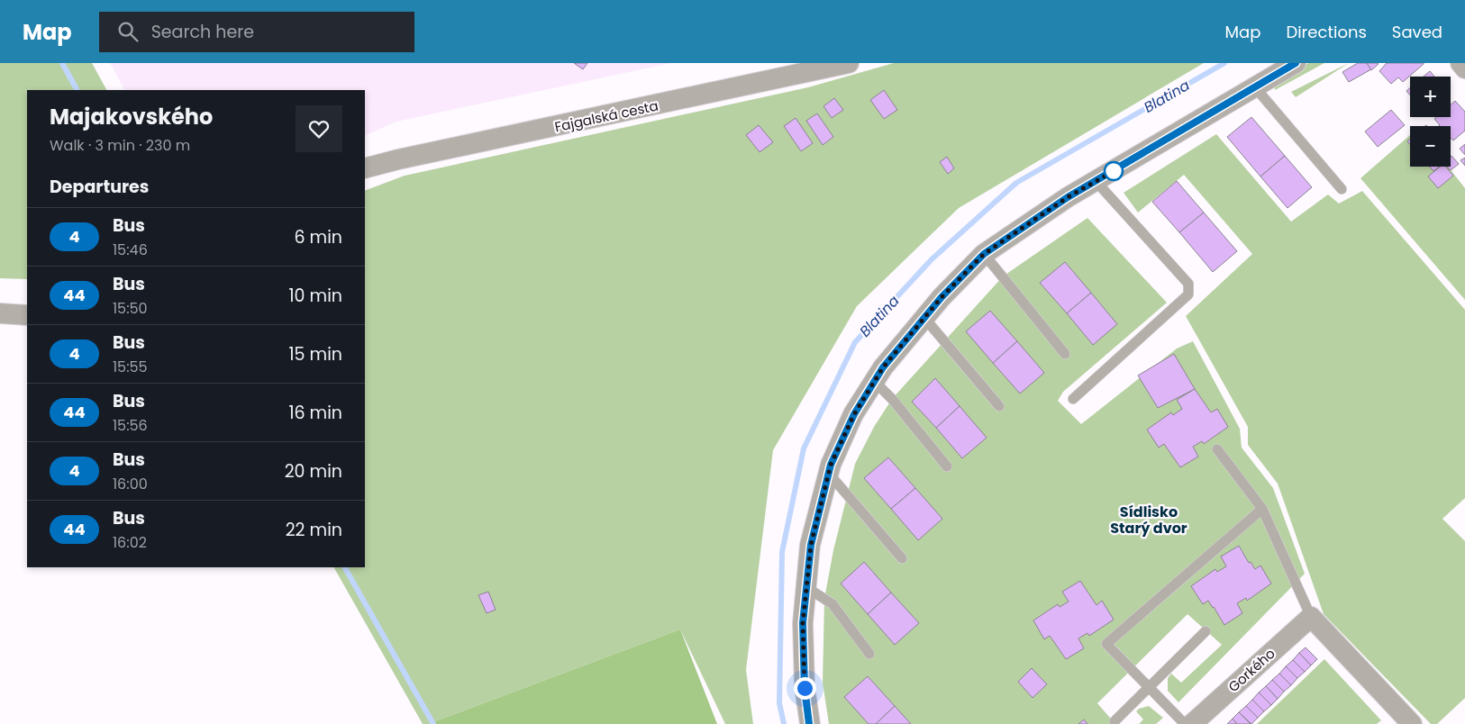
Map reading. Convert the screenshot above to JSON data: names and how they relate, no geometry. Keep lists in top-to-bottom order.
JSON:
{
  "streets": {
    "street": ["Fajgalská cesta", "Gorkého"]
  },
  "districts": ["Sídlisko Starý dvor"],
  "water": ["Blatina"],
  "lines": ["bus line 4"],
  "page": {
    "header": "Map",
    "search": "Search here",
    "nav": ["Map", "Directions", "Saved"],
    "map_buttons": ["+", "−"],
    "heading": [
      ["Majakovského", "Walk · 3 min · 230 m"],
      "Departures"
    ],
    "list": [
      {
        "mark": "4",
        "name": "Bus",
        "note": "15:46",
        "value": "6 min"
      },
      {
        "mark": "44",
        "name": "Bus",
        "note": "15:50",
        "value": "10 min"
      },
      {
        "mark": "4",
        "name": "Bus",
        "note": "15:55",
        "value": "15 min"
      },
      {
        "mark": "44",
        "name": "Bus",
        "note": "15:56",
        "value": "16 min"
      },
      {
        "mark": "4",
        "name": "Bus",
        "note": "16:00",
        "value": "20 min"
      },
      {
        "mark": "44",
        "name": "Bus",
        "note": "16:02",
        "value": "22 min"
      }
    ]
  }
}
